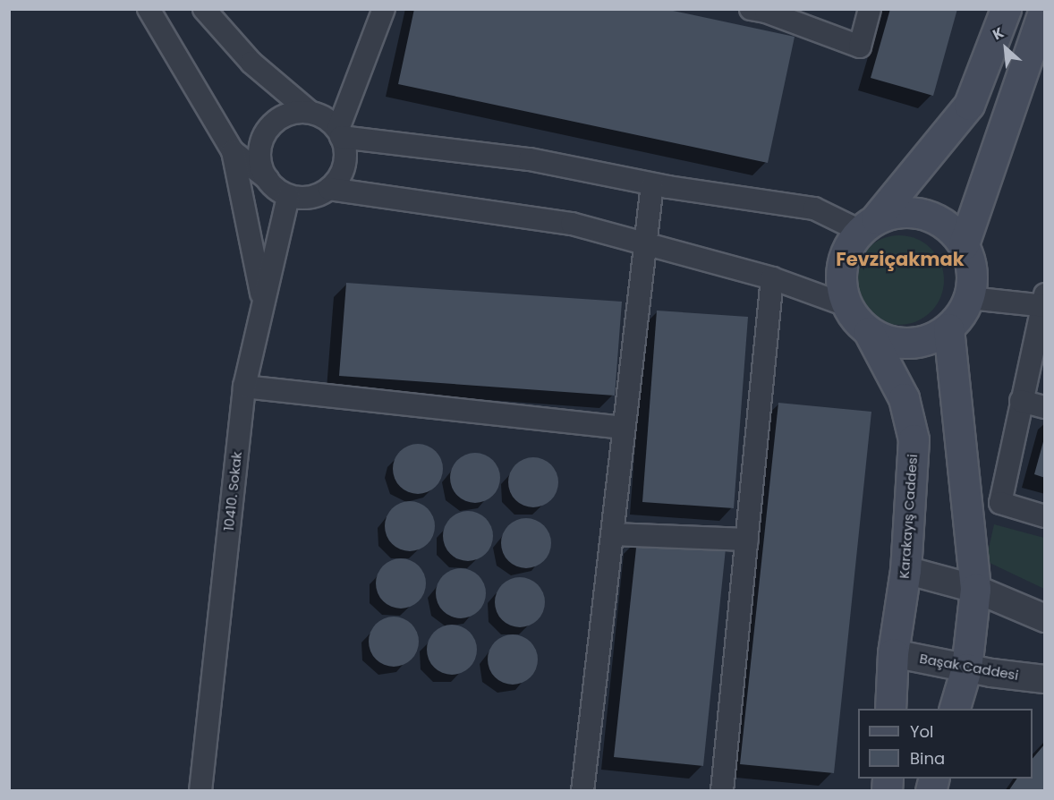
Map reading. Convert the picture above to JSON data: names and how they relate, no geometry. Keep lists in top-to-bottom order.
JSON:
{
  "streets": {
    "main road": ["Karakayış Caddesi"],
    "street": ["10410. Sokak", "Başak Caddesi"]
  },
  "crossings": [
    ["Karakayış Caddesi", "Başak Caddesi"]
  ],
  "districts": ["Fevziçakmak"],
  "legend": ["Yol", "Bina"],
  "north": "top left"
}
